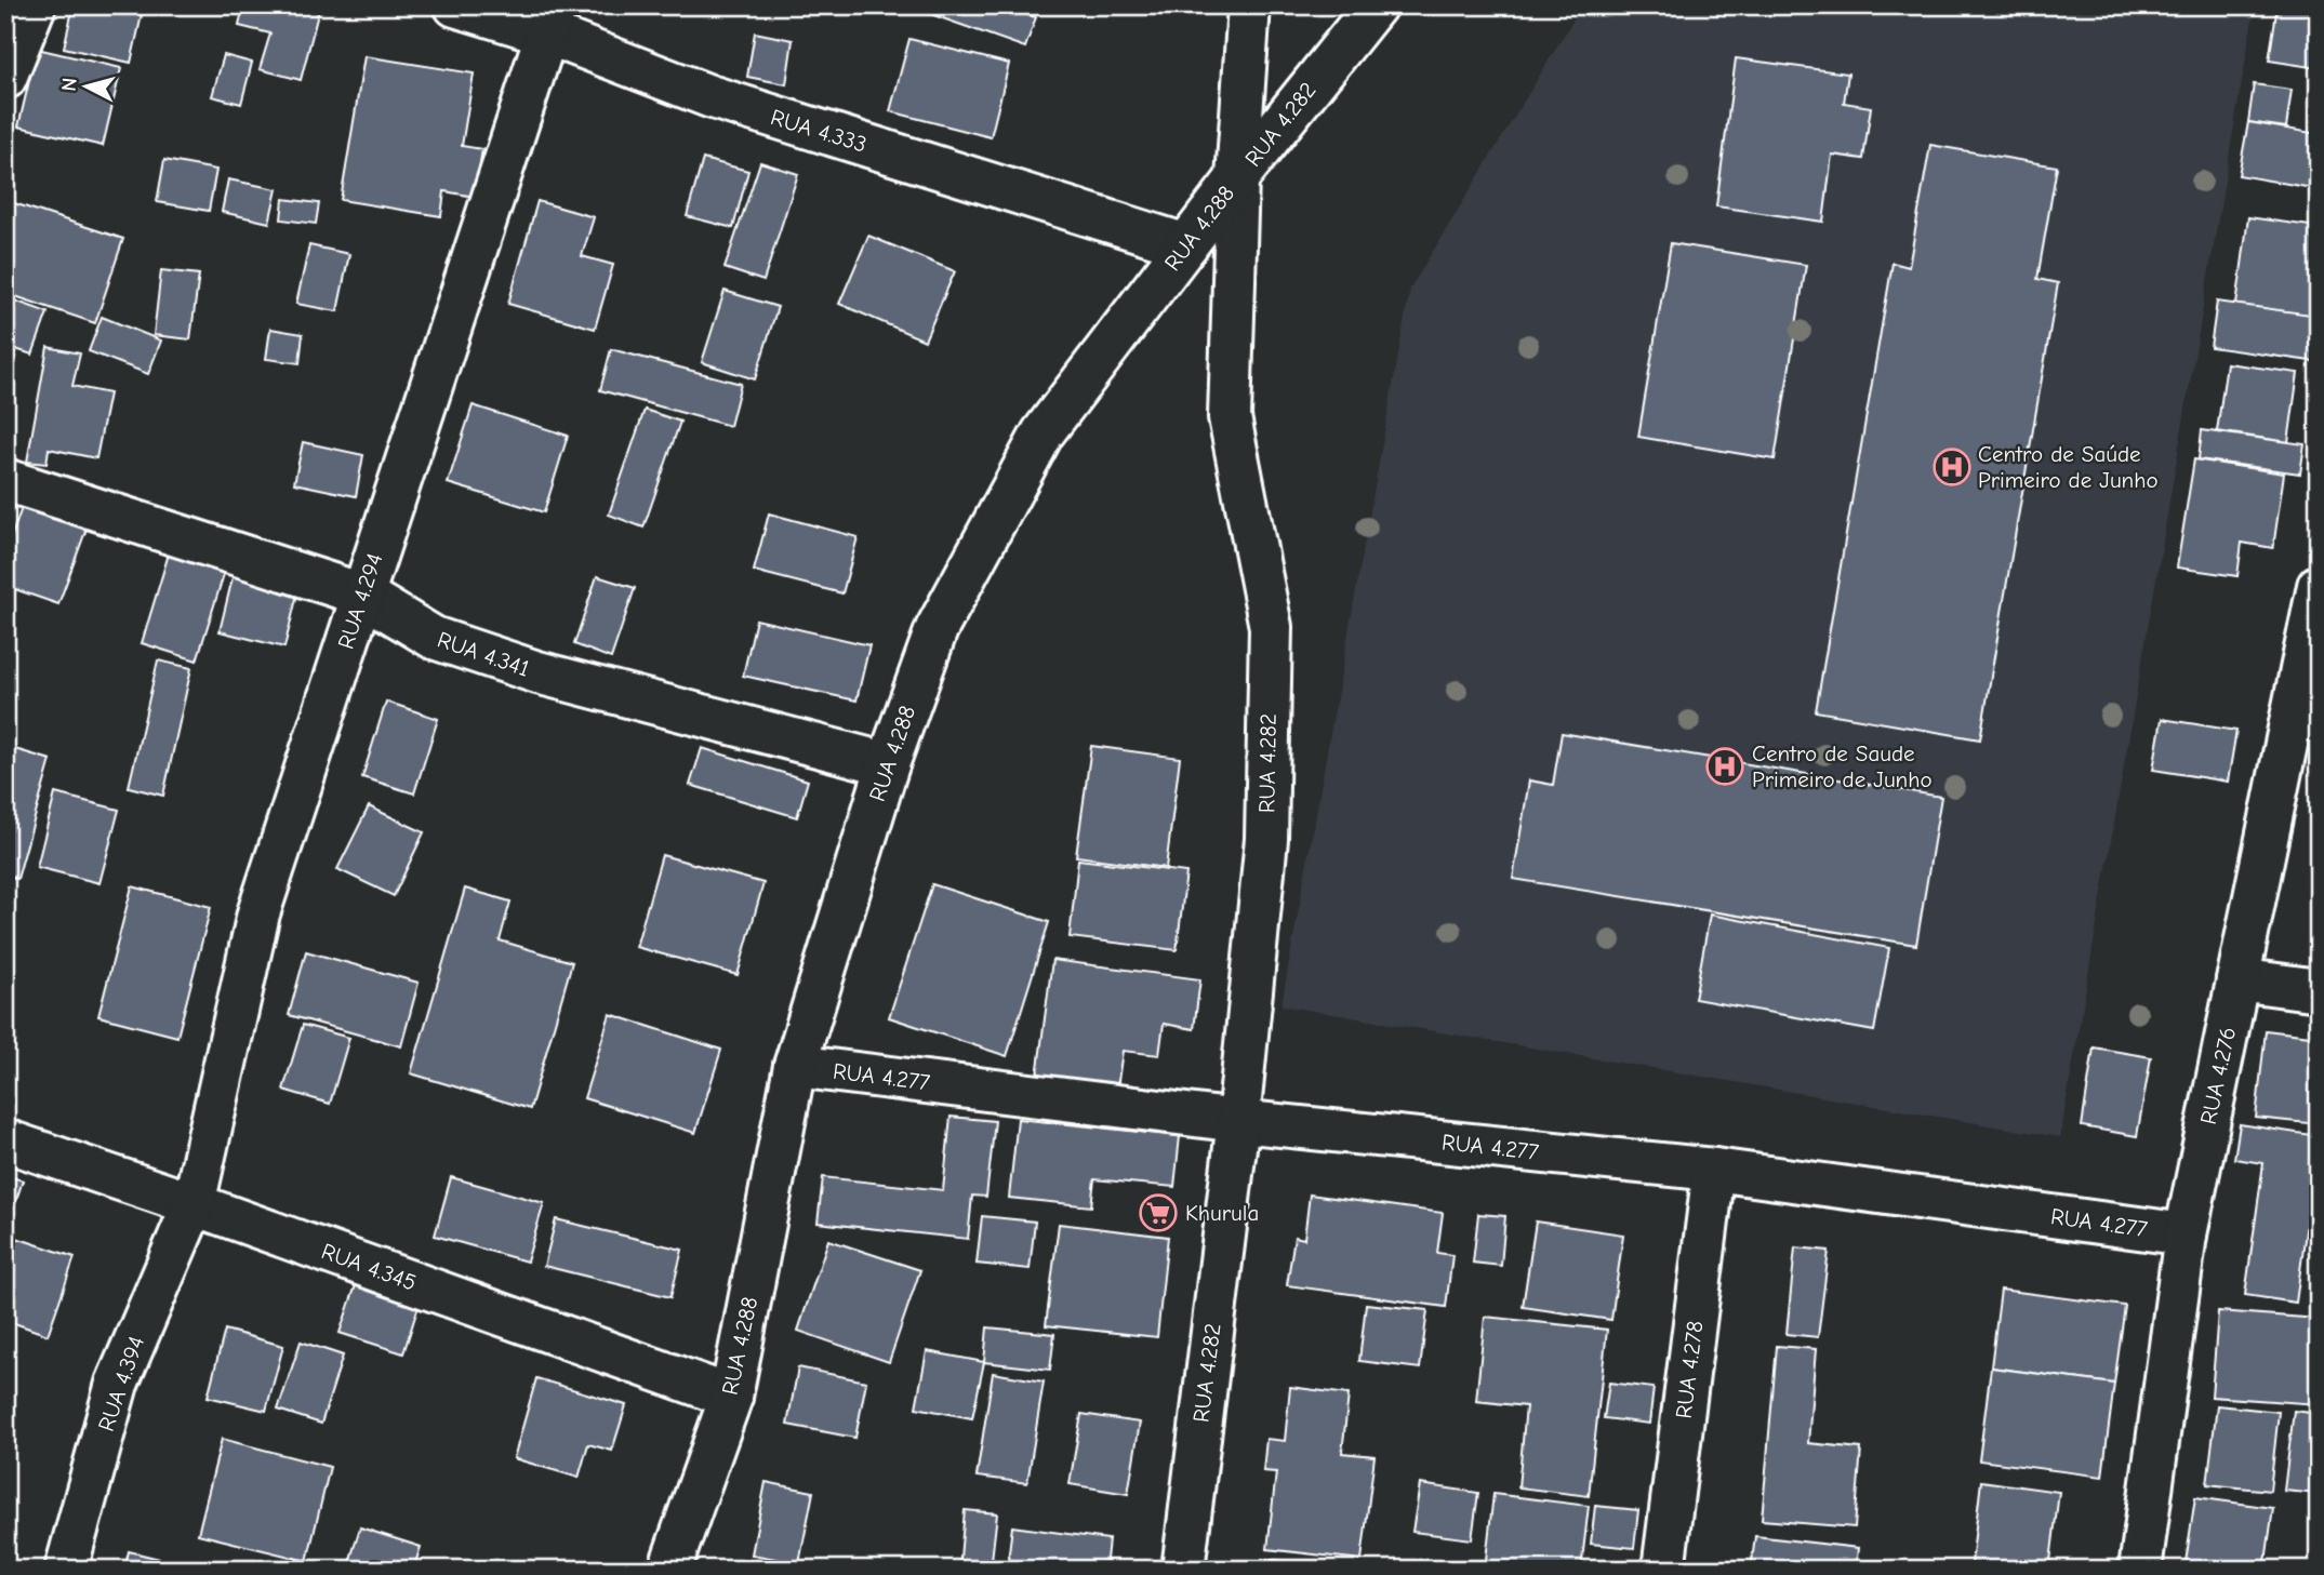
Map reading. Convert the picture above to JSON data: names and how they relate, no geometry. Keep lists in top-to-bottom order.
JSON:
{
  "streets": {
    "street": [
      "RUA 4.282",
      "RUA 4.333",
      "RUA 4.288",
      "RUA 4.294",
      "RUA 4.341",
      "RUA 4.276",
      "RUA 4.277",
      "RUA 4.345",
      "RUA 4.278",
      "RUA 4.394"
    ]
  },
  "crossings": [
    ["RUA 4.282", "RUA 4.288"],
    ["RUA 4.282", "RUA 4.277"],
    ["RUA 4.333", "RUA 4.288"],
    ["RUA 4.333", "RUA 4.294"],
    ["RUA 4.288", "RUA 4.341"],
    ["RUA 4.288", "RUA 4.277"],
    ["RUA 4.288", "RUA 4.345"],
    ["RUA 4.294", "RUA 4.341"],
    ["RUA 4.294", "RUA 4.345"],
    ["RUA 4.294", "RUA 4.394"],
    ["RUA 4.276", "RUA 4.277"],
    ["RUA 4.277", "RUA 4.278"],
    ["RUA 4.345", "RUA 4.394"]
  ],
  "places": {
    "hospital": ["Centro de Saúde Primeiro de Junho", "Centro de Saude Primeiro de Junho"],
    "supermarket": ["Khurula"]
  },
  "north": "left"
}
